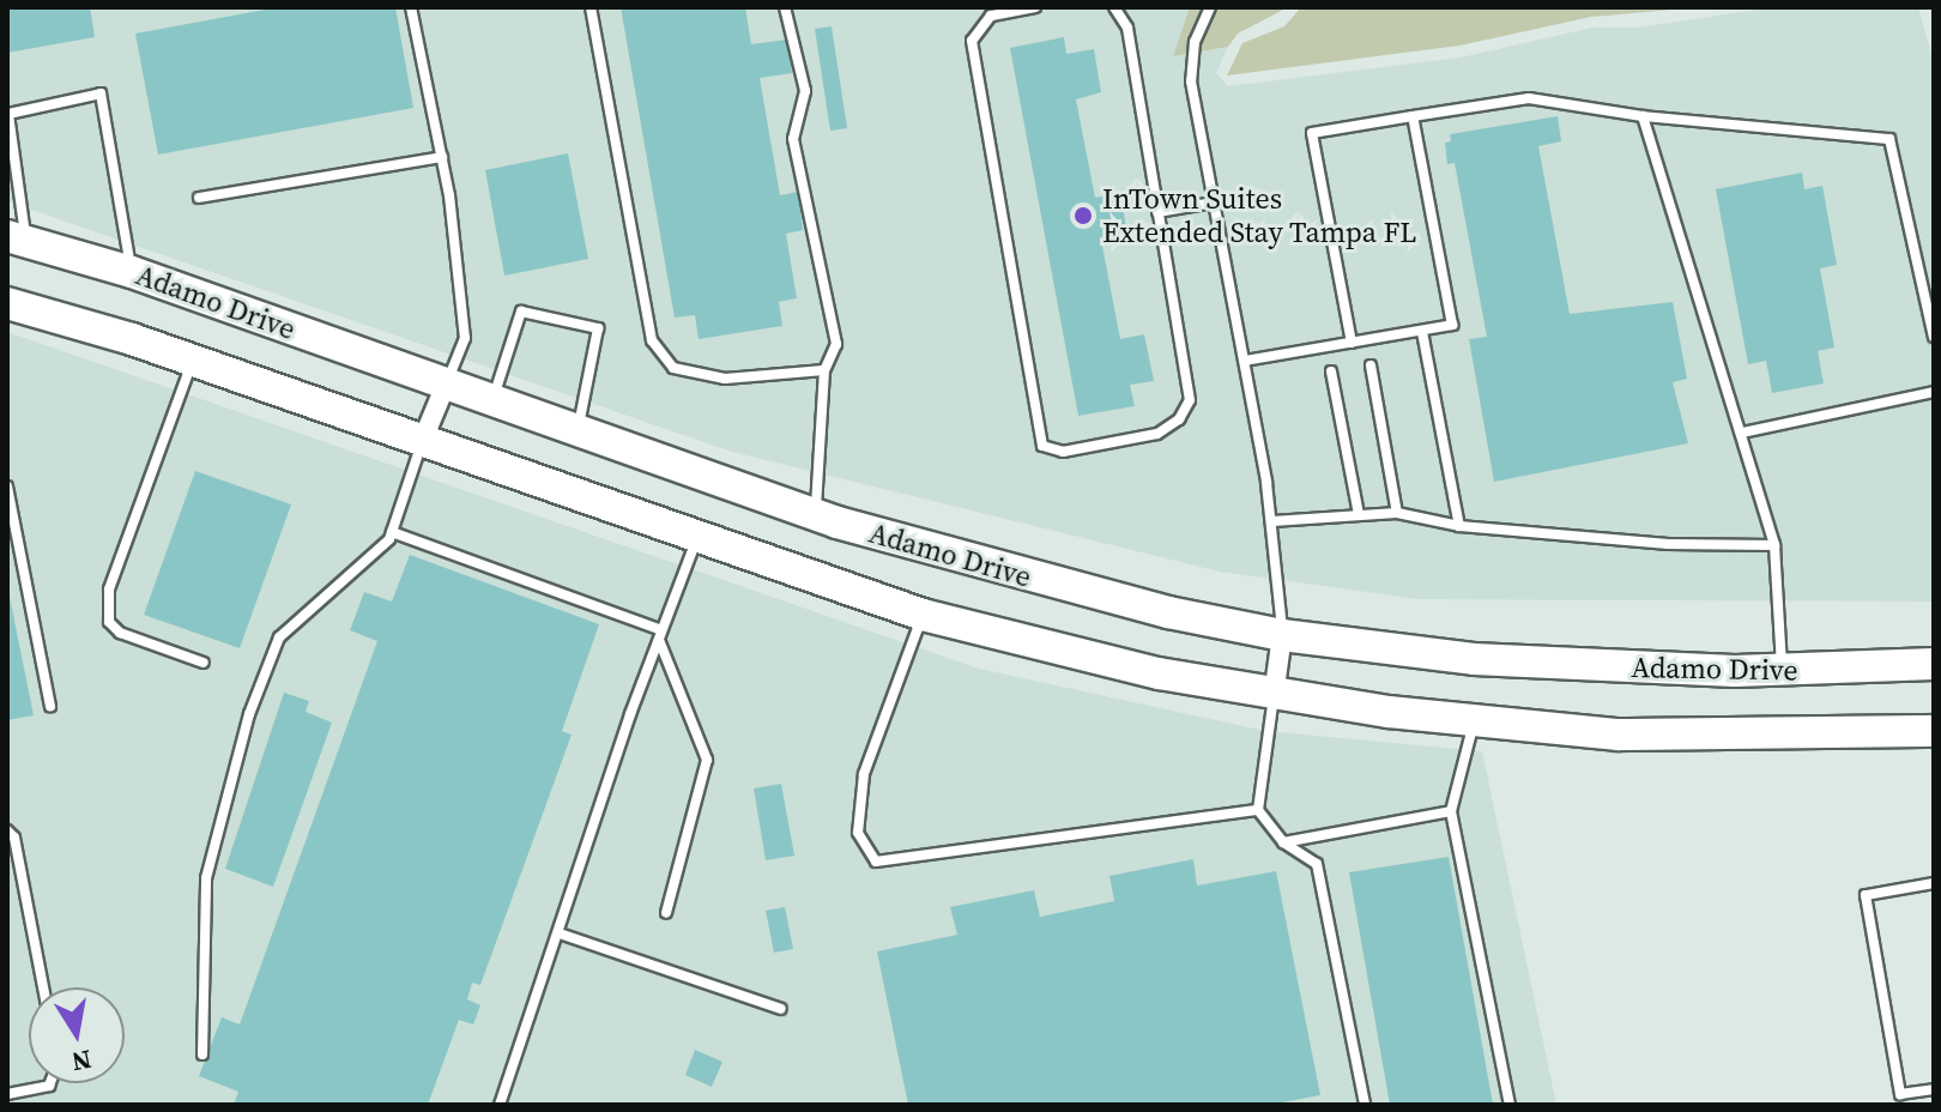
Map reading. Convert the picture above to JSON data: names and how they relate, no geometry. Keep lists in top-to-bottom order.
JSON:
{
  "streets": {
    "main road": ["Adamo Drive"]
  },
  "places": ["InTown Suites Extended Stay Tampa FL"],
  "north": "bottom"
}
